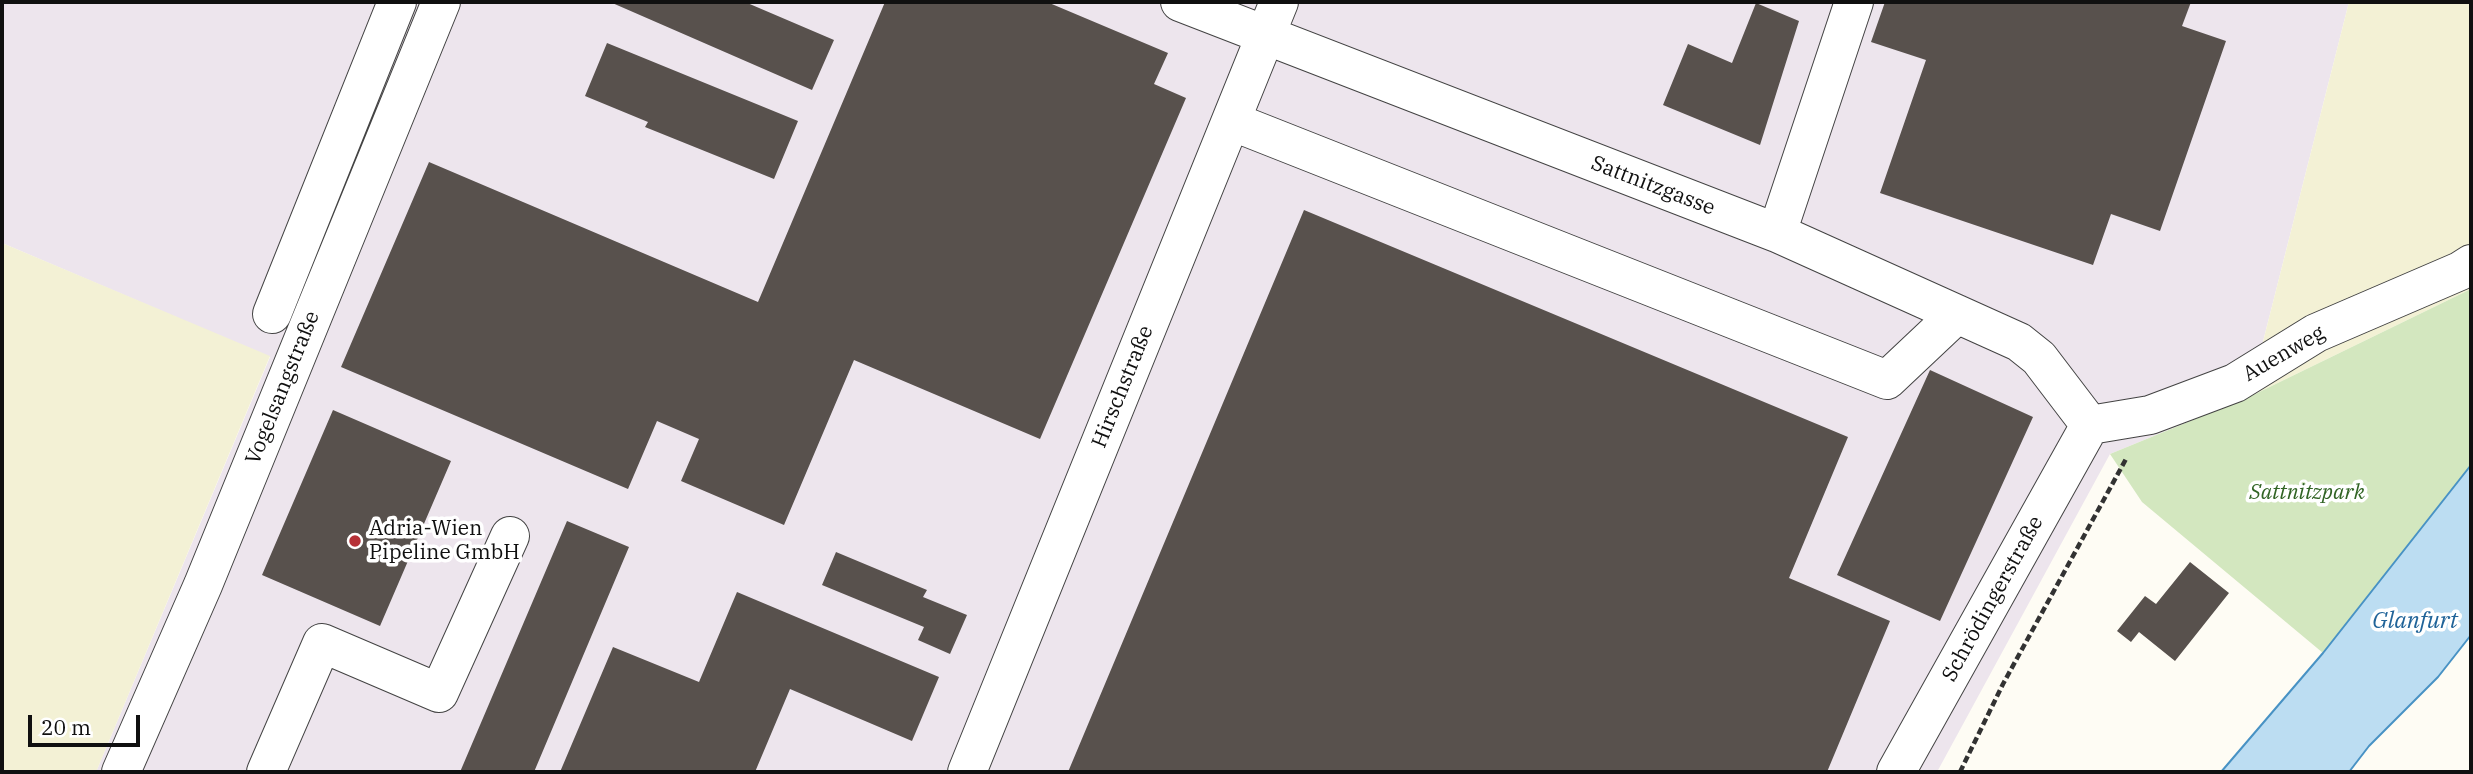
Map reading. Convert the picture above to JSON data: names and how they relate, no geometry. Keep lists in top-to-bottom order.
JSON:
{
  "streets": {
    "street": [
      "Sattnitzgasse",
      "Auenweg",
      "Hirschstraße",
      "Vogelsangstraße",
      "Schrödingerstraße"
    ]
  },
  "crossings": [
    ["Sattnitzgasse", "Auenweg"],
    ["Sattnitzgasse", "Hirschstraße"],
    ["Sattnitzgasse", "Schrödingerstraße"],
    ["Auenweg", "Schrödingerstraße"]
  ],
  "water": ["Glanfurt"],
  "parks": ["Sattnitzpark"],
  "places": ["Adria-Wien Pipeline GmbH"],
  "scale_bar": "20 m"
}
